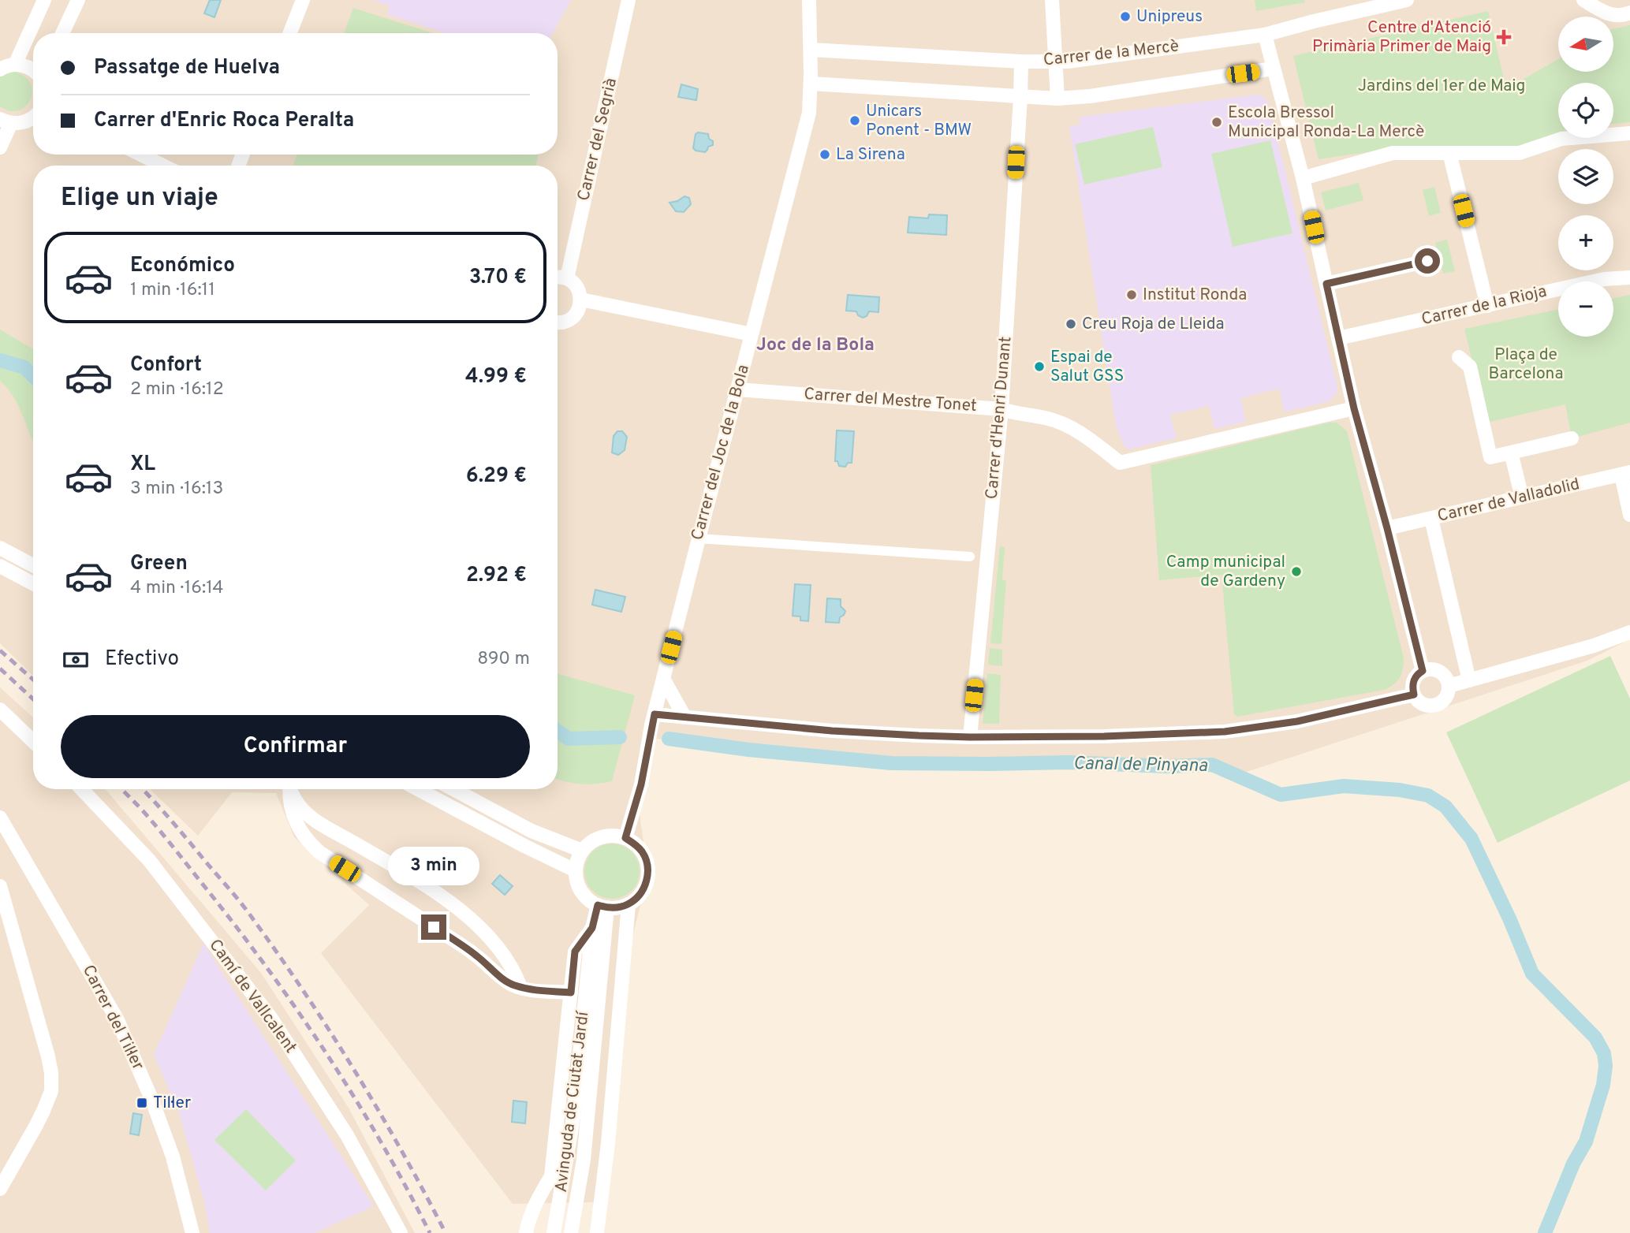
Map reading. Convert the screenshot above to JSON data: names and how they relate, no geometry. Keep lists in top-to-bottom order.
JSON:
{
  "streets": {
    "street": [
      "Carrer de la Mercè",
      "Carrer del Segrià",
      "Carrer de la Rioja",
      "Carrer del Mestre Tonet",
      "Carrer d'Henri Dunant",
      "Carrer del Joc de la Bola",
      "Carrer de Valladolid",
      "Camí de Vallcalent",
      "Carrer del Til·ler",
      "Avinguda de Ciutat Jardí"
    ]
  },
  "crossings": [
    ["Carrer de la Mercè", "Carrer d'Henri Dunant"],
    ["Carrer de la Mercè", "Carrer del Joc de la Bola"],
    ["Carrer del Mestre Tonet", "Carrer d'Henri Dunant"],
    ["Carrer del Mestre Tonet", "Carrer del Joc de la Bola"],
    ["Carrer del Joc de la Bola", "Avinguda de Ciutat Jardí"]
  ],
  "districts": ["Joc de la Bola"],
  "water": ["Canal de Pinyana"],
  "parks": ["Jardins del 1er de Maig", "Plaça de Barcelona"],
  "places": {
    "other": [
      "Unipreus",
      "Unicars Ponent - BMW",
      "Escola Bressol Municipal Ronda-La Mercè",
      "La Sirena",
      "Institut Ronda",
      "Creu Roja de Lleida",
      "Espai de Salut GSS",
      "Camp municipal de Gardeny"
    ],
    "health": ["Centre d'Atenció Primària Primer de Maig"],
    "transit": ["Til·ler"]
  },
  "north": "left",
  "page": {
    "map_buttons": ["+", "−"],
    "banner": ["Passatge de Huelva", "Carrer d'Enric Roca Peralta"],
    "heading": "Elige un viaje",
    "list": [
      {
        "name": "Económico",
        "note": "1 min · 16:11",
        "value": "3.70 €"
      },
      {
        "name": "Confort",
        "note": "2 min · 16:12",
        "value": "4.99 €"
      },
      {
        "name": "XL",
        "note": "3 min · 16:13",
        "value": "6.29 €"
      },
      {
        "name": "Green",
        "note": "4 min · 16:14",
        "value": "2.92 €"
      }
    ],
    "pay": ["Efectivo", "890 m"],
    "buttons": "Confirmar",
    "bubble": "3 min"
  }
}
